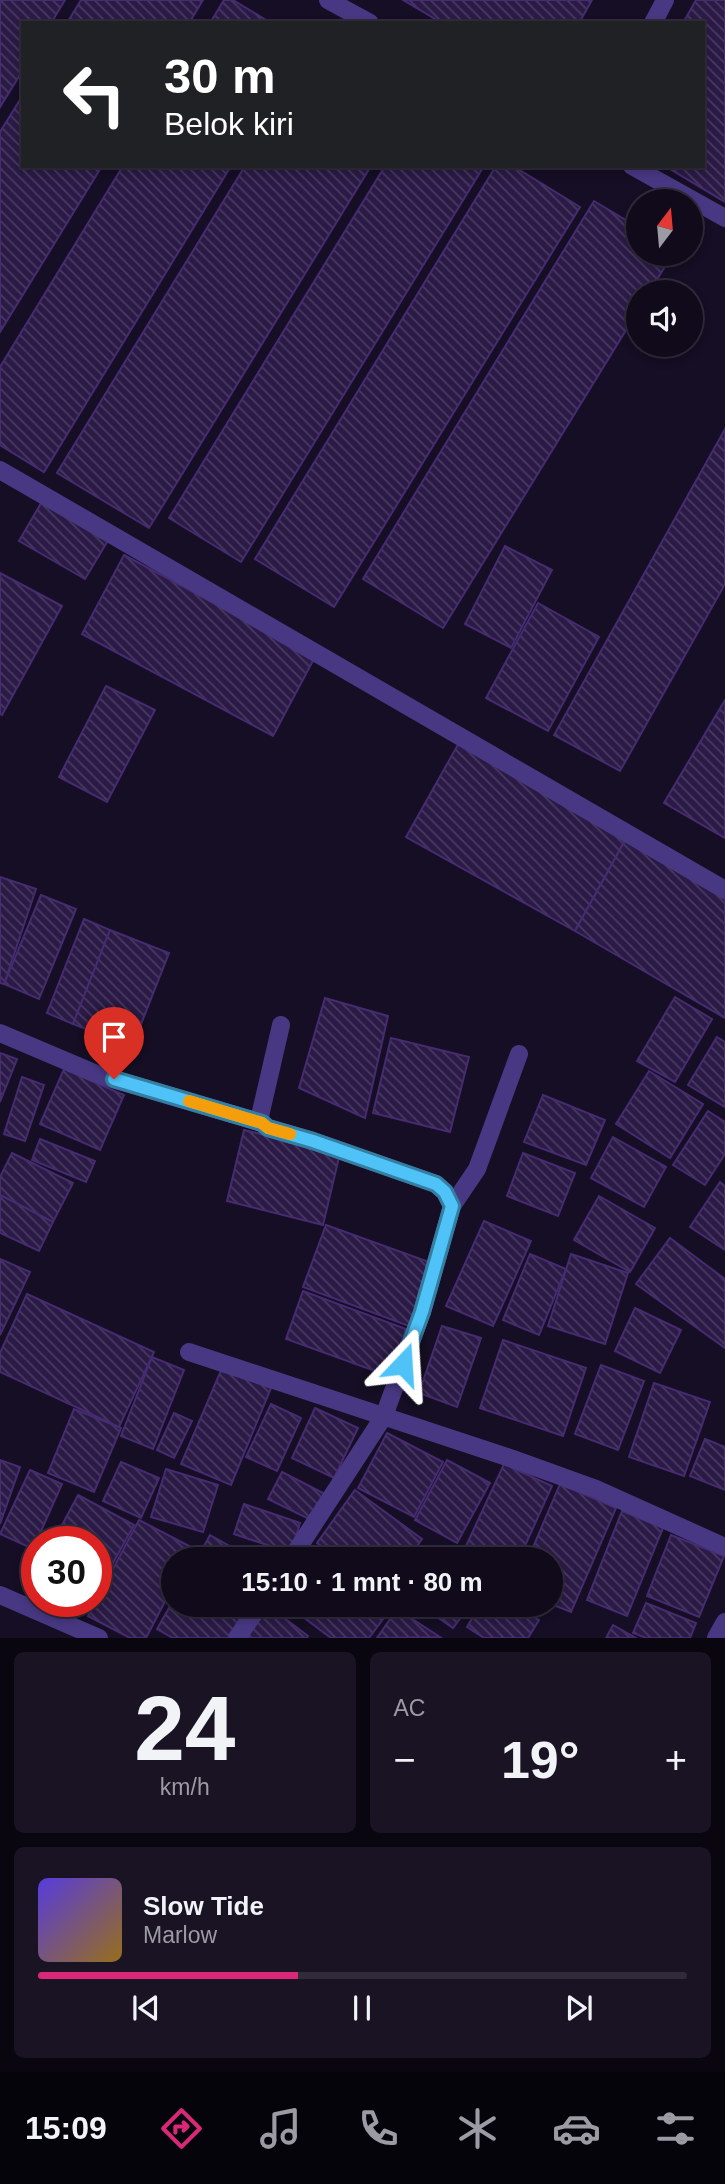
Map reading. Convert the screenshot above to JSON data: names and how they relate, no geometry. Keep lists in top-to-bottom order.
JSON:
{
  "north": "top",
  "page": {
    "turn": ["30 m", "Belok kiri"],
    "limit": "30",
    "trip": "15:10 · 1 mnt · 80 m",
    "tile": [
      ["24", "km/h"],
      "AC"
    ],
    "heat": ["−", "19°", "+"],
    "song": ["Slow Tide", "Marlow"],
    "tabs": "15:09"
  }
}
